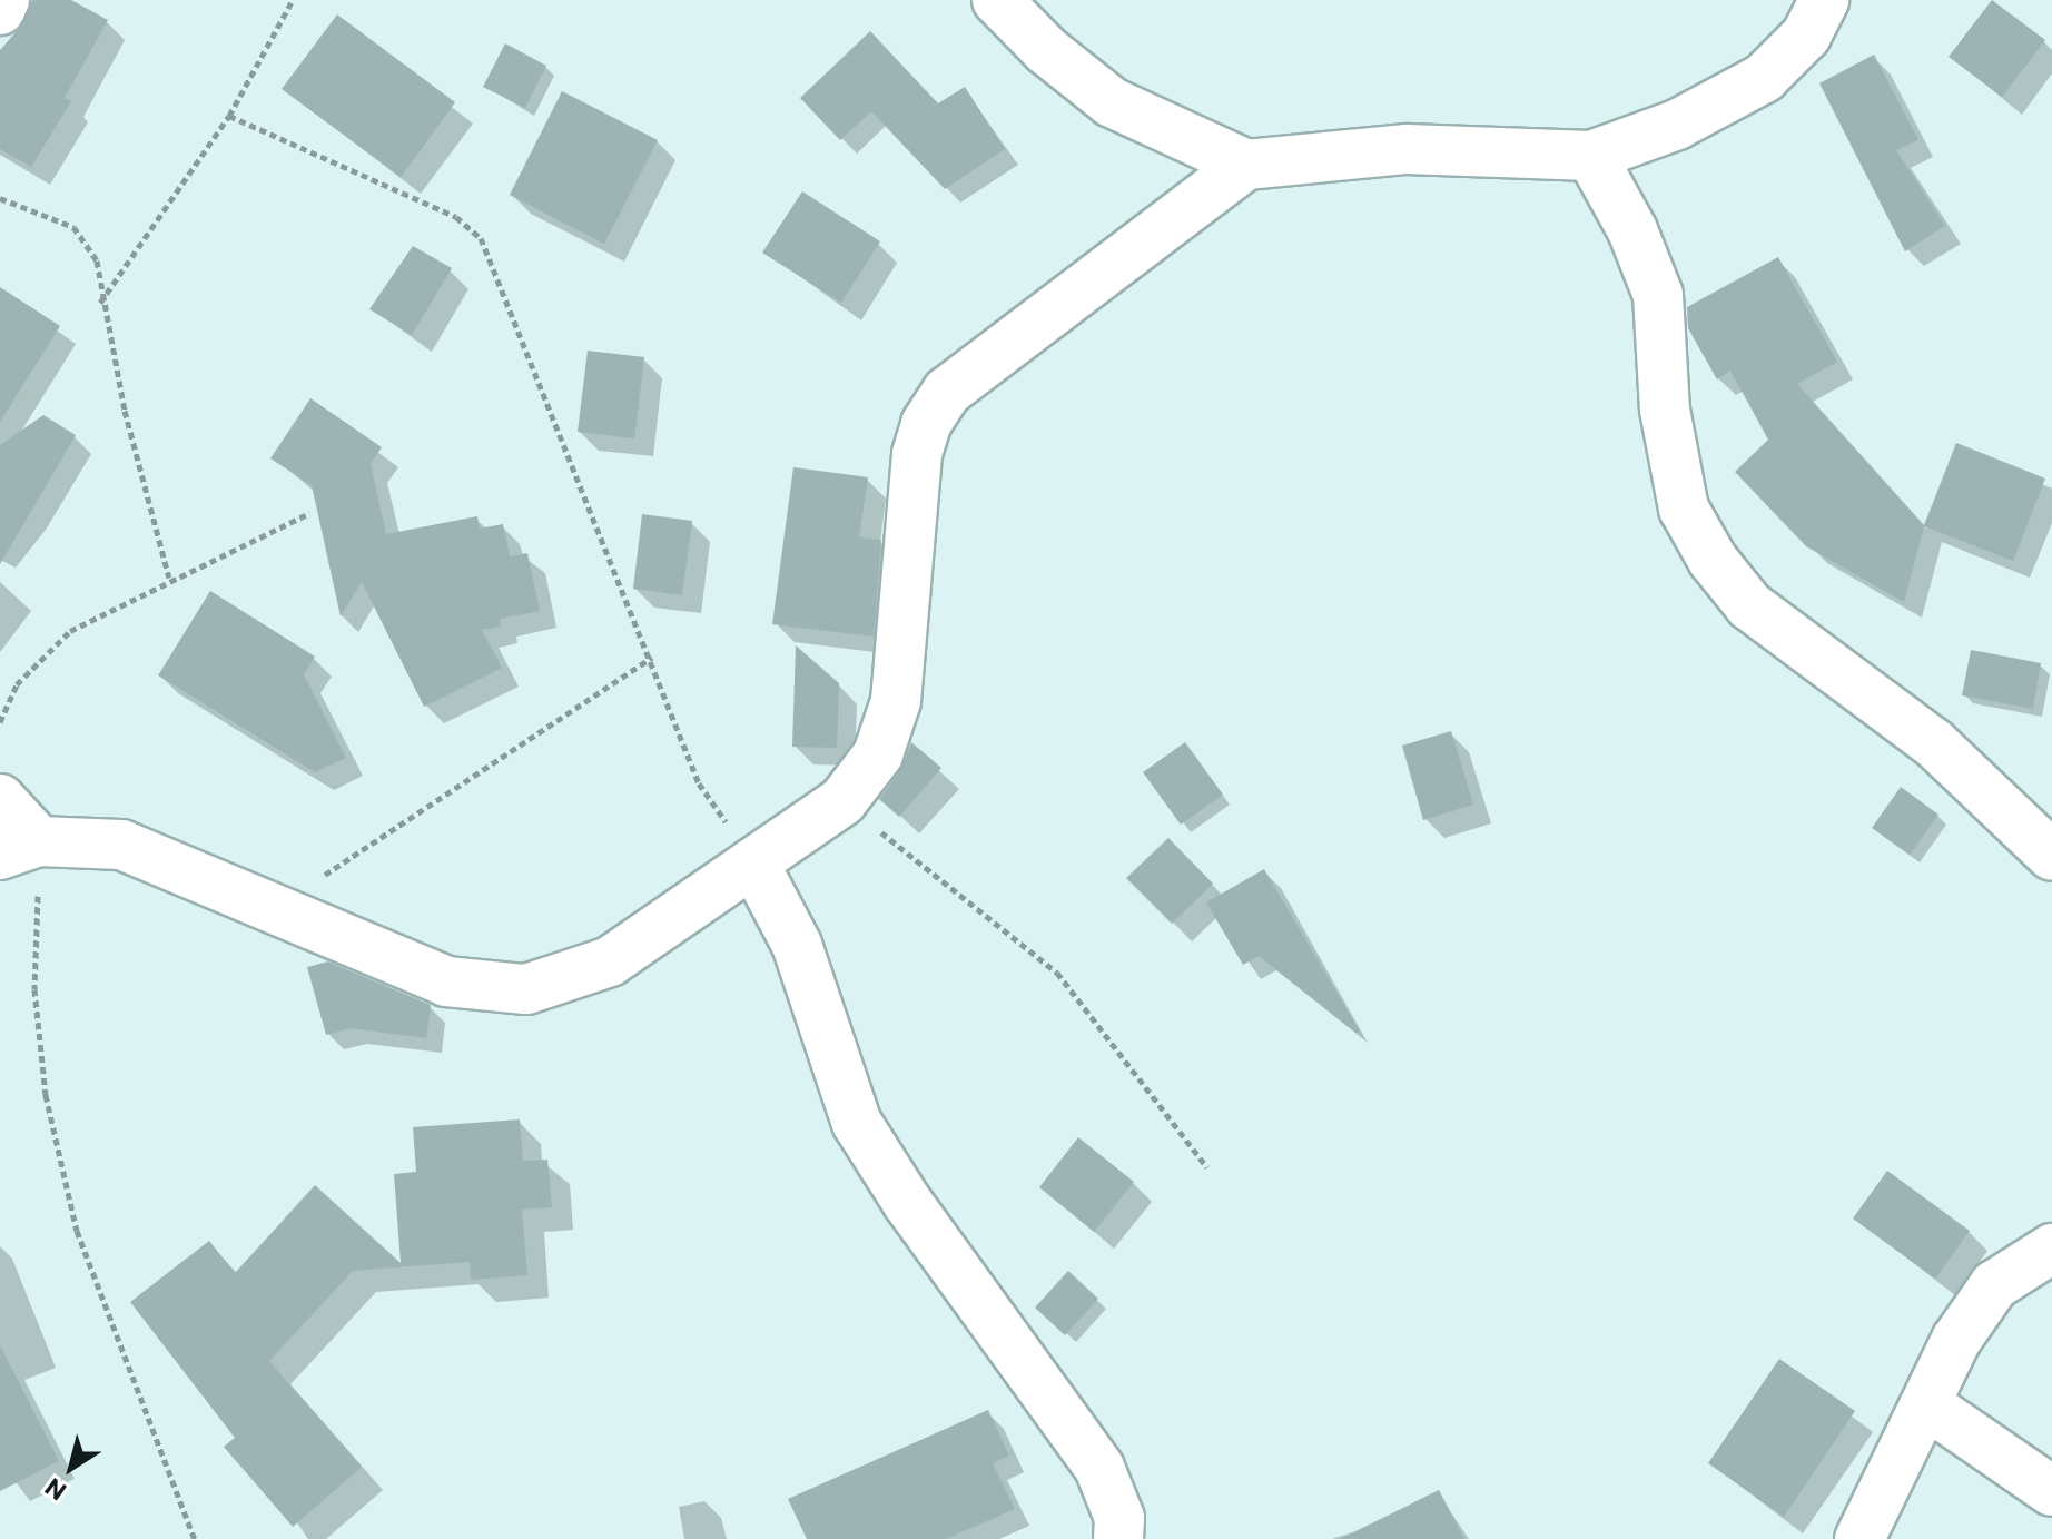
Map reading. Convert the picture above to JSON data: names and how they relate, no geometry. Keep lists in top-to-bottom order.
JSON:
{
  "north": "bottom left"
}
